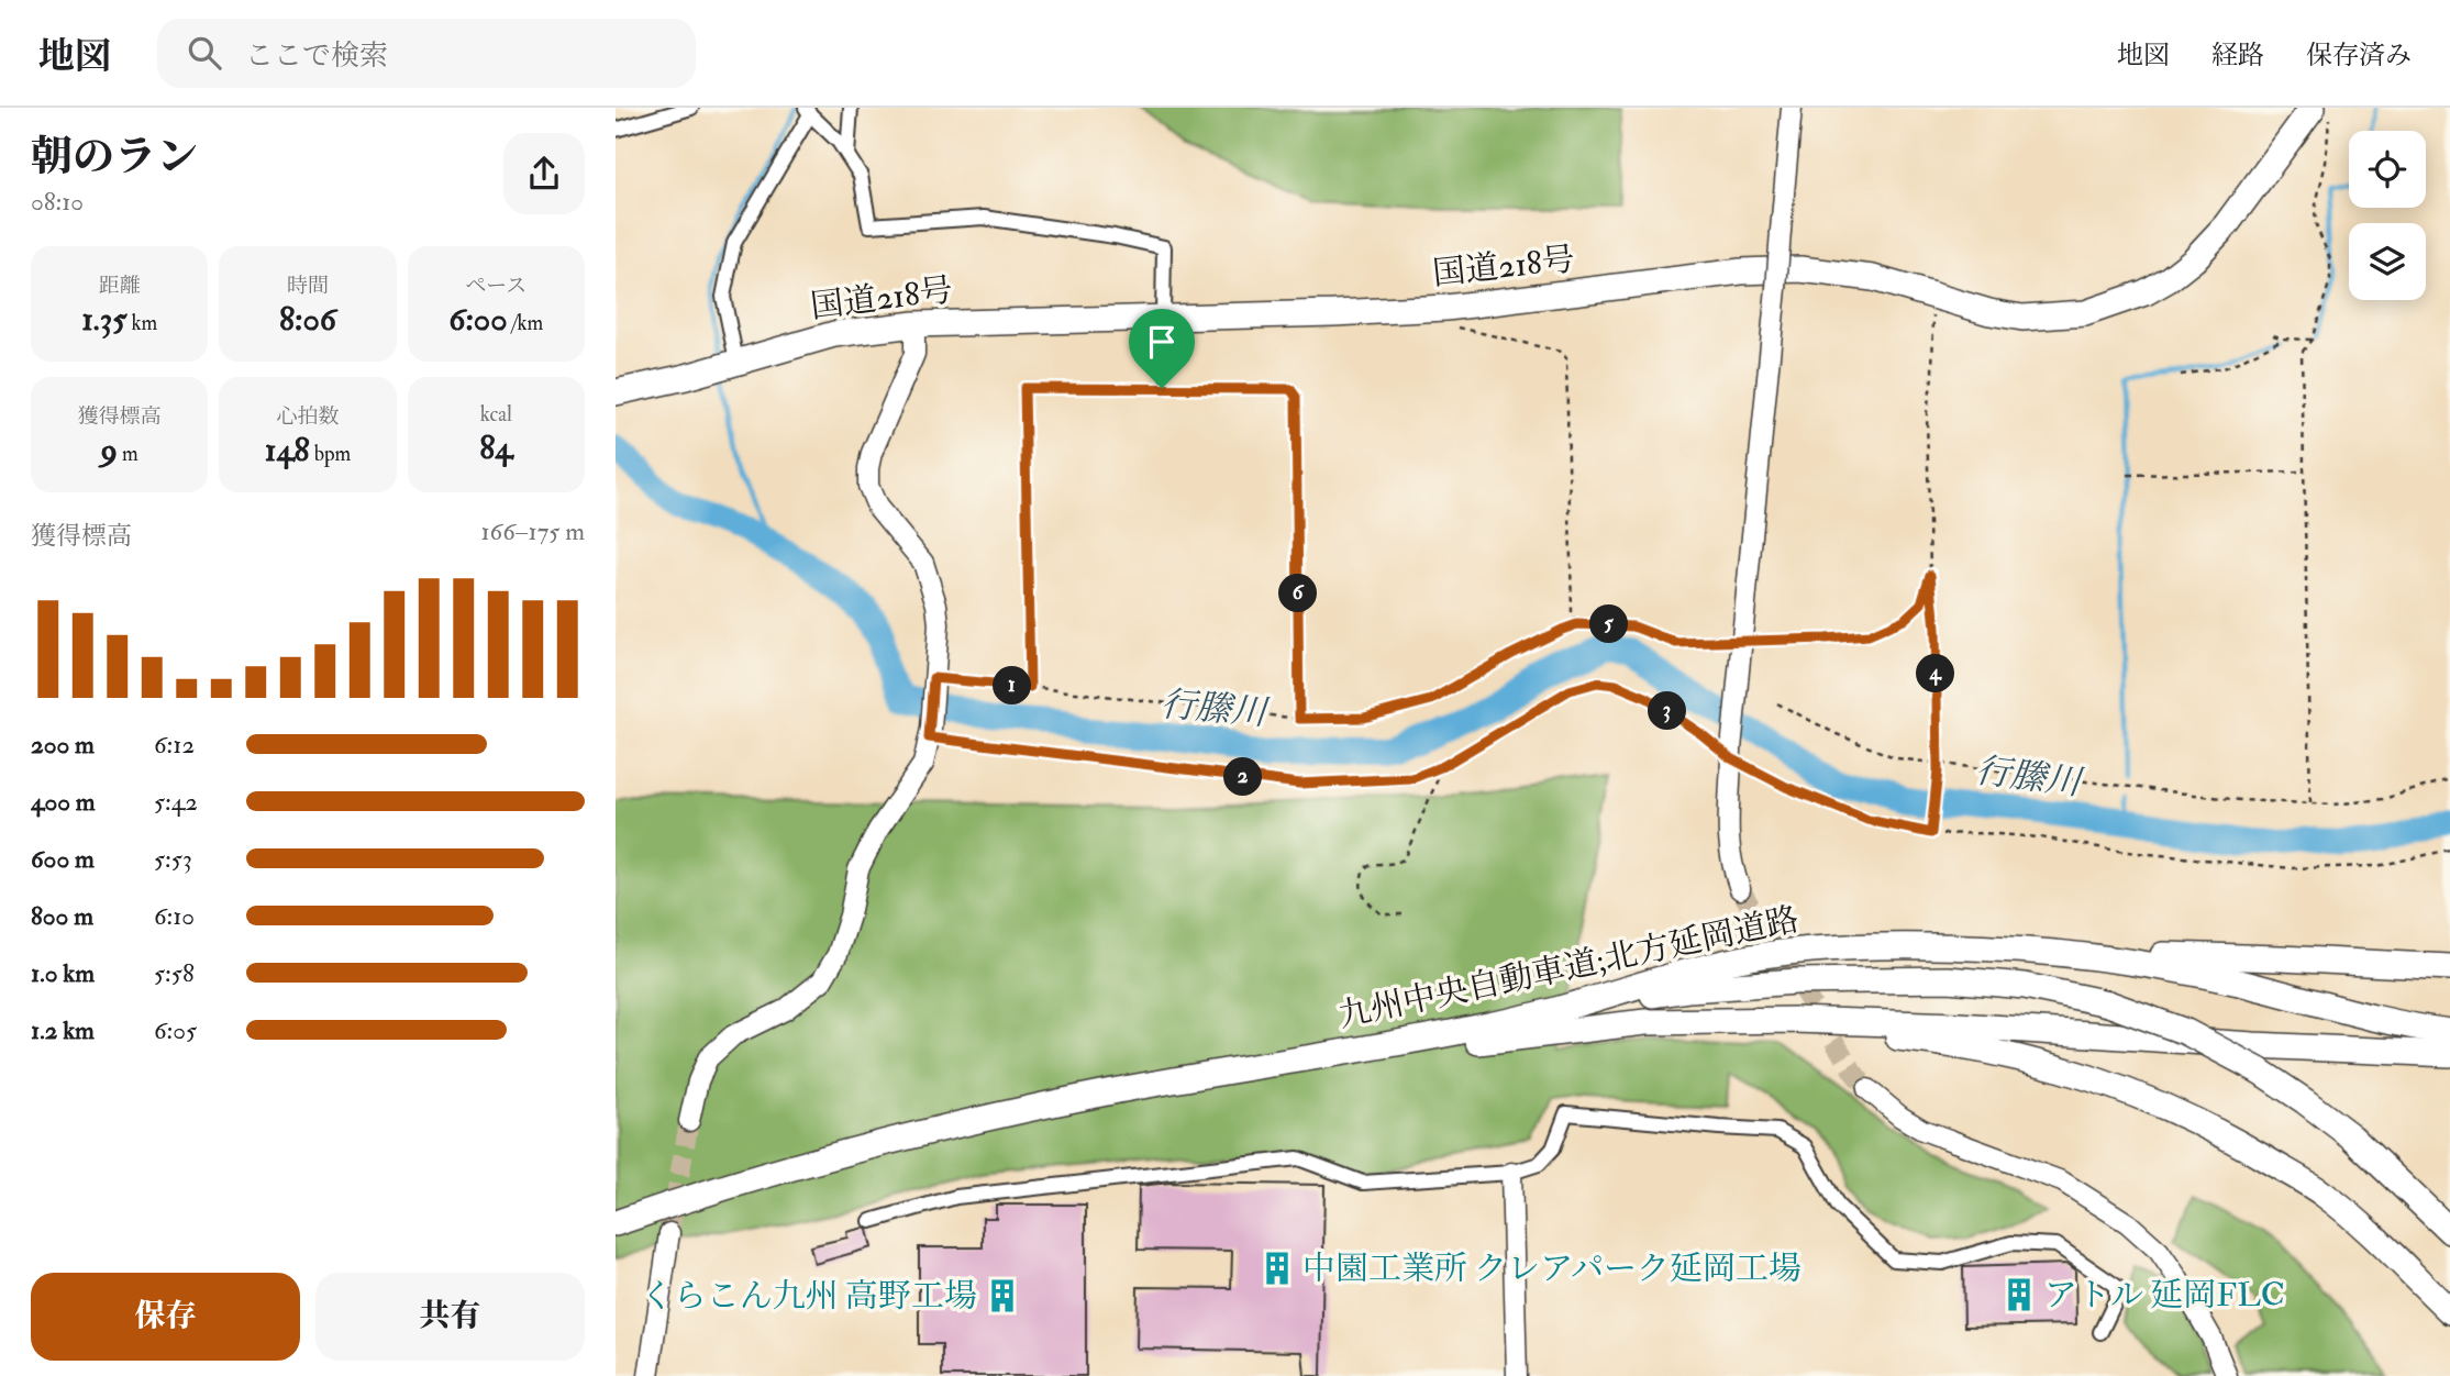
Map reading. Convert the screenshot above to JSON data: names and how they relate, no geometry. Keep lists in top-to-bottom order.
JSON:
{
  "streets": {
    "highway": ["国道218号", "九州中央自動車道;北方延岡道路"]
  },
  "water": ["行縢川"],
  "places": {
    "building": ["中園工業所 クレアパーク延岡工場", "アトル 延岡FLC", "くらこん九州 高野工場"]
  },
  "page": {
    "header": "地図",
    "search": "ここで検索",
    "nav": ["地図", "経路", "保存済み"],
    "heading": ["朝のラン", "08:10"],
    "stats": [
      ["距離", "1.35 km"],
      ["時間", "8:06"],
      ["ペース", "6:00 /km"],
      ["獲得標高", "9 m"],
      ["心拍数", "148 bpm"],
      ["kcal", "84"]
    ],
    "chart": ["獲得標高", "166–175 m"],
    "pins": [
      "6",
      "5",
      "4",
      "1",
      "3",
      "2"
    ],
    "list": [
      {
        "name": "200 m",
        "note": "6:12"
      },
      {
        "name": "400 m",
        "note": "5:42"
      },
      {
        "name": "600 m",
        "note": "5:53"
      },
      {
        "name": "800 m",
        "note": "6:10"
      },
      {
        "name": "1.0 km",
        "note": "5:58"
      },
      {
        "name": "1.2 km",
        "note": "6:05"
      }
    ],
    "buttons": ["保存", "共有"]
  }
}
